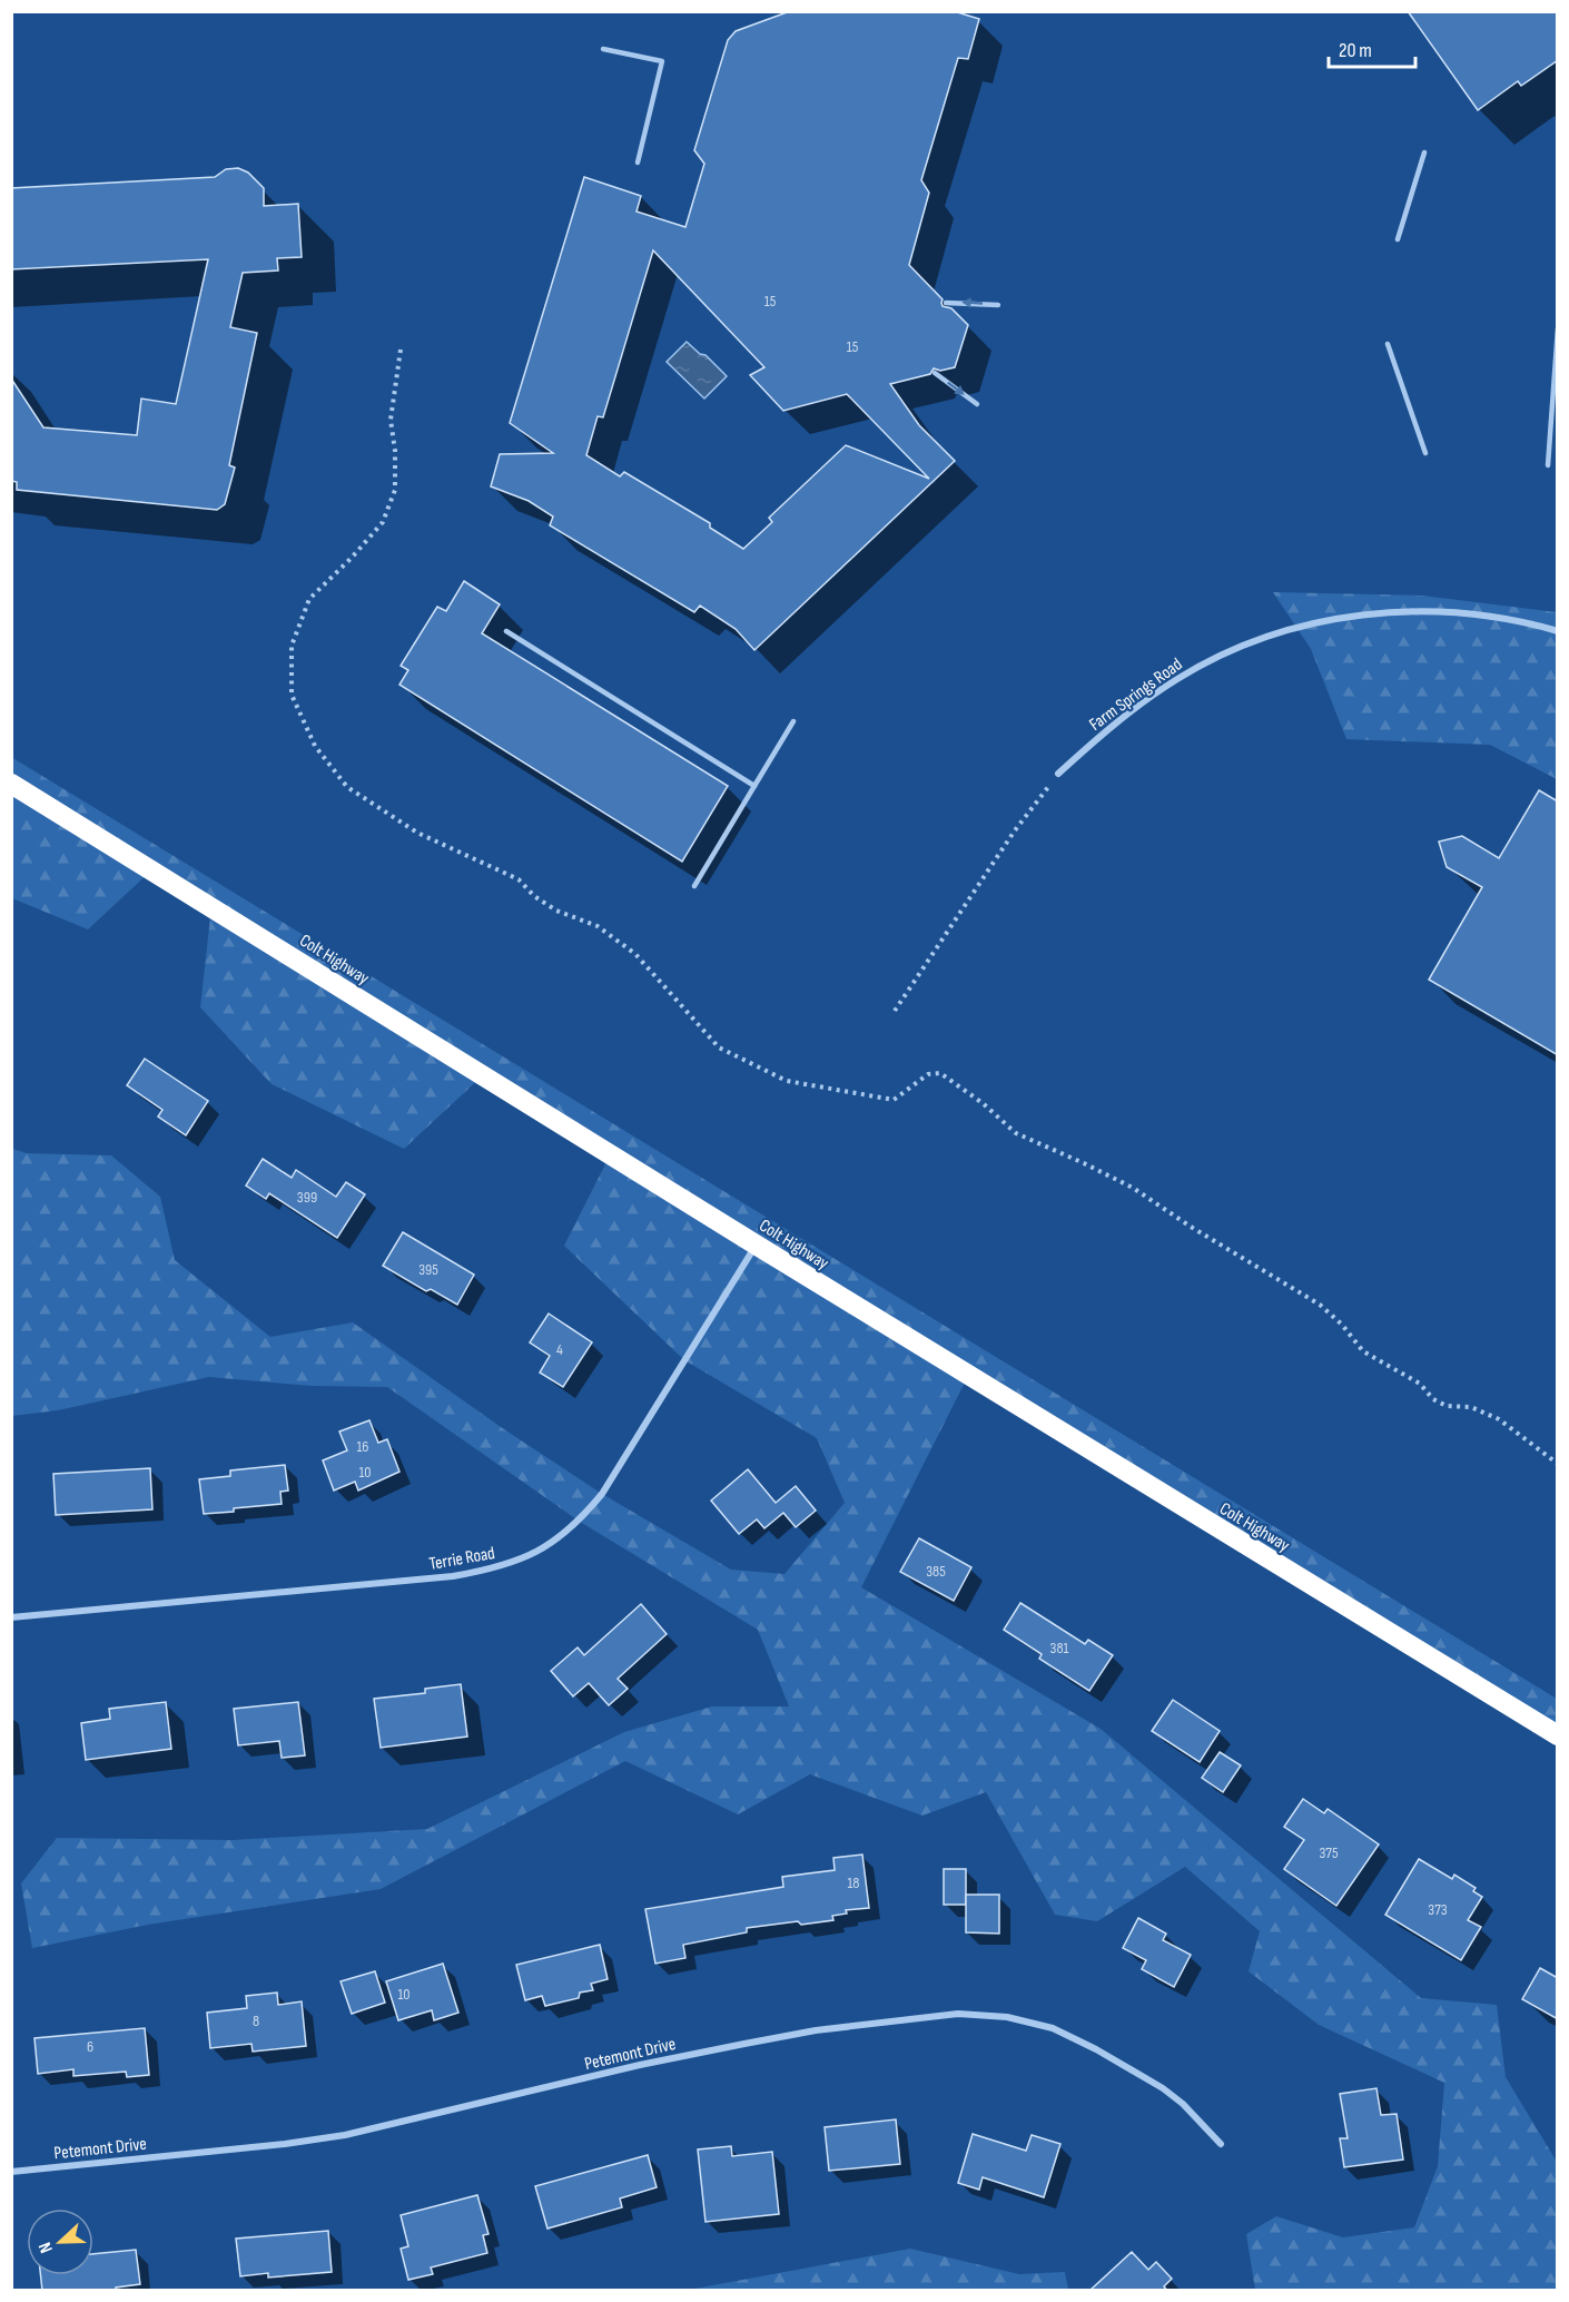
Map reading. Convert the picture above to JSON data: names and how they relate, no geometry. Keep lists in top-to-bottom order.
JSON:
{
  "streets": {
    "highway": ["Colt Highway"],
    "street": ["Farm Springs Road", "Terrie Road", "Petemont Drive"]
  },
  "crossings": [
    ["Colt Highway", "Terrie Road"]
  ],
  "house_numbers": [
    "15",
    "15",
    "399",
    "395",
    "4",
    "16",
    "10",
    "385",
    "381",
    "375",
    "18",
    "373",
    "10",
    "8",
    "6"
  ],
  "scale_bar": "20 m",
  "north": "left"
}
